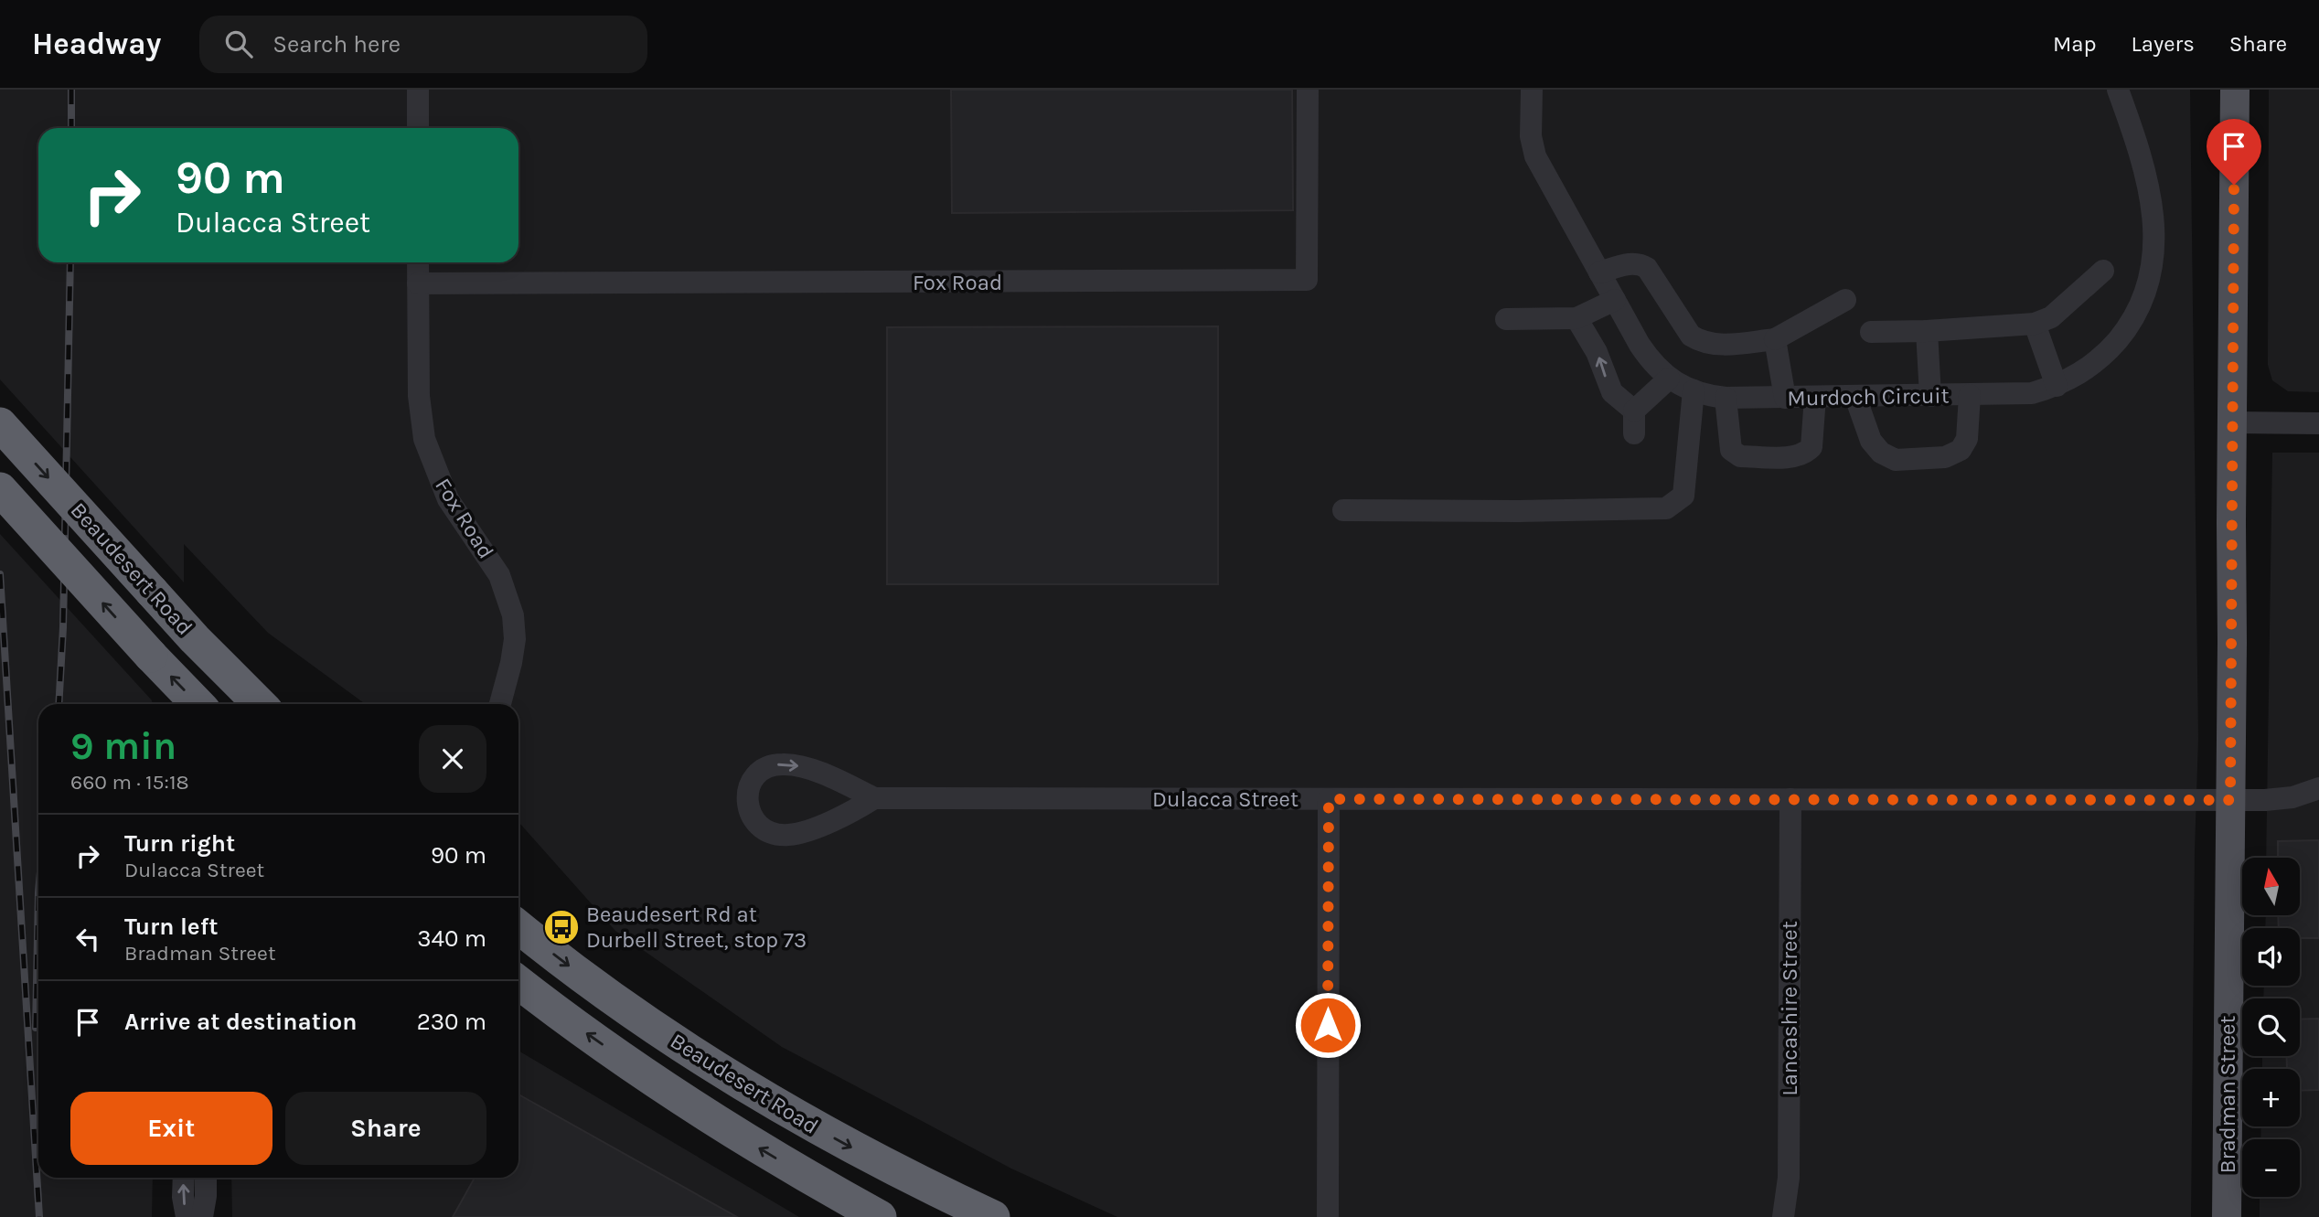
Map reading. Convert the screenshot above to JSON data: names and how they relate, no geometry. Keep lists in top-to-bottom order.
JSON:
{
  "streets": {
    "highway": ["Beaudesert Road"],
    "main road": ["Bradman Street"],
    "street": [
      "Fox Road",
      "Murdoch Circuit",
      "Dulacca Street",
      "Lancashire Street"
    ]
  },
  "crossings": [
    ["Dulacca Street", "Lancashire Street"],
    ["Dulacca Street", "Bradman Street"]
  ],
  "places": {
    "bus stop": ["Beaudesert Rd at Durbell Street, stop 73"]
  },
  "north": "top",
  "page": {
    "header": "Headway",
    "search": "Search here",
    "nav": ["Map", "Layers", "Share"],
    "turn": ["90 m", "Dulacca Street"],
    "heading": ["9 min", "660 m · 15:18"],
    "list": [
      {
        "name": "Turn right",
        "note": "Dulacca Street",
        "value": "90 m"
      },
      {
        "name": "Turn left",
        "note": "Bradman Street",
        "value": "340 m"
      },
      {
        "name": "Arrive at destination",
        "value": "230 m"
      }
    ],
    "map_buttons": ["+", "−"],
    "buttons": ["Exit", "Share"]
  }
}
